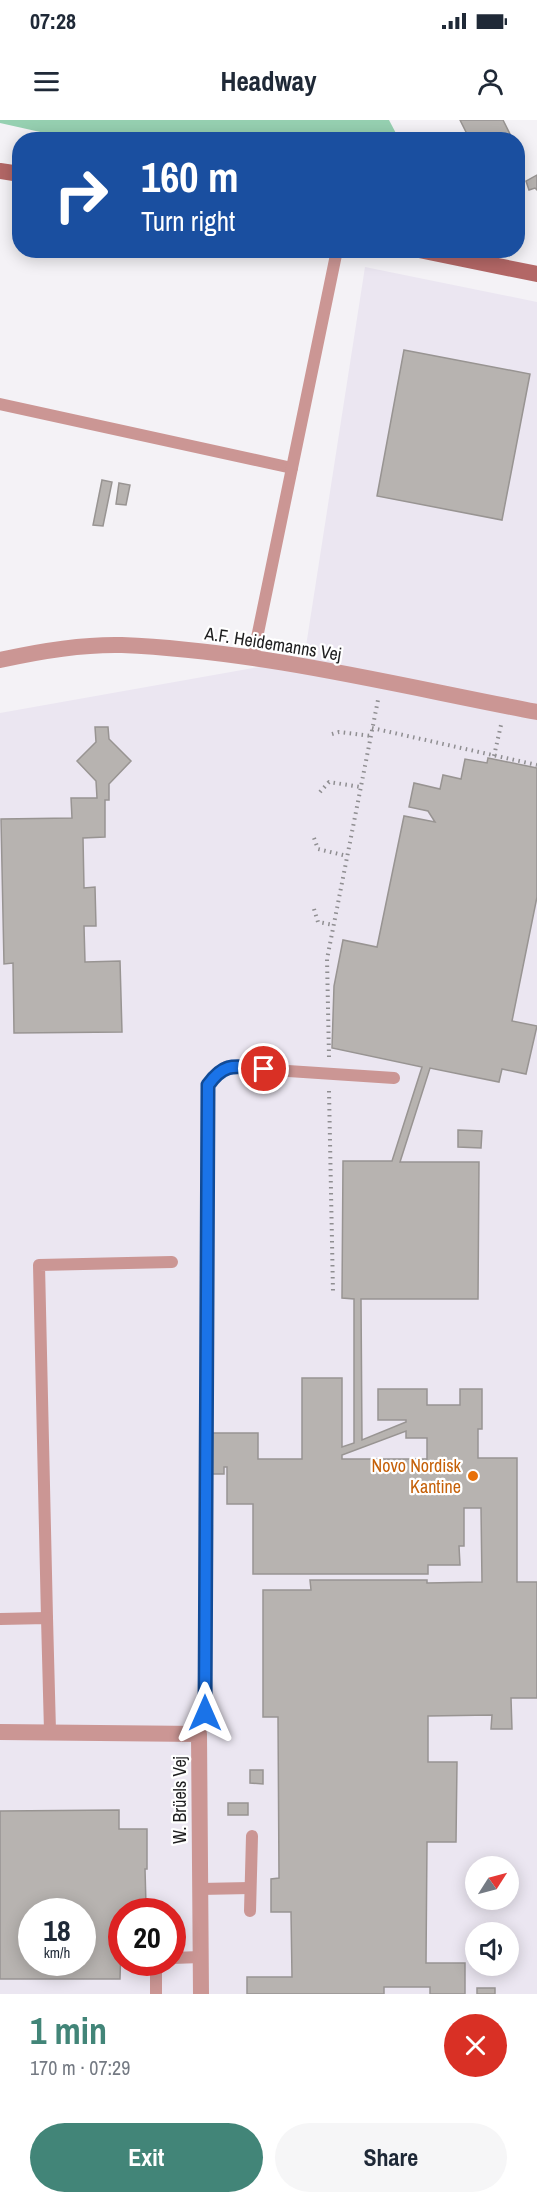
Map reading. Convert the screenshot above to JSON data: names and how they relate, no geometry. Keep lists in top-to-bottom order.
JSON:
{
  "streets": {
    "street": ["A.F. Heidemanns Vej", "W. Brüels Vej"]
  },
  "places": ["Novo Nordisk Kantine"],
  "north": "top right",
  "page": {
    "status": "07:28",
    "header": "Headway",
    "turn": ["160 m", "Turn right"],
    "speed": "18 km/h",
    "limit": "20",
    "heading": ["1 min", "170 m · 07:29"],
    "buttons": ["Exit", "Share"]
  }
}
